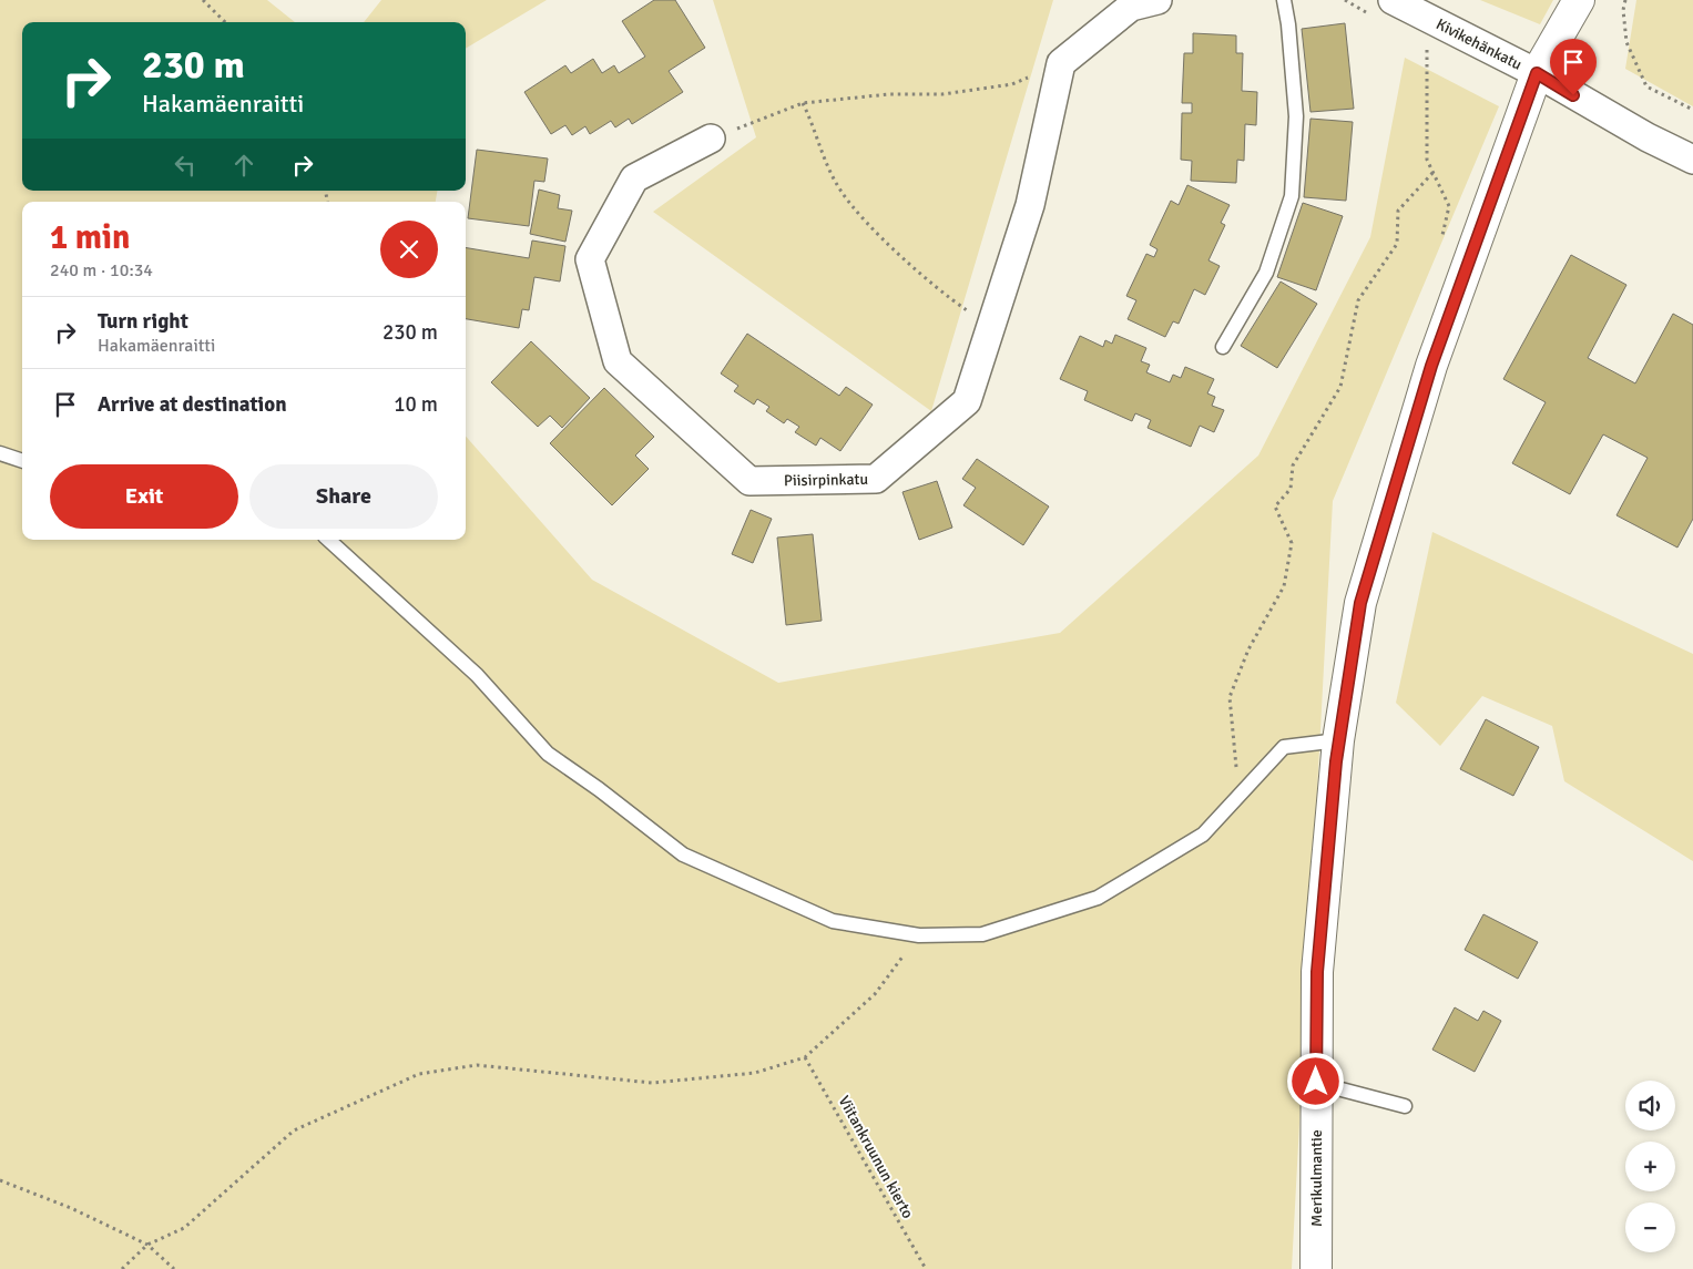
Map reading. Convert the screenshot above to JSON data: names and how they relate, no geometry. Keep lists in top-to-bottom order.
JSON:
{
  "streets": {
    "street": ["Kivikehänkatu", "Piisirpinkatu", "Merikulmantie"],
    "path": ["Viitankruunun kierto"]
  },
  "crossings": [
    ["Kivikehänkatu", "Merikulmantie"]
  ],
  "page": {
    "turn": ["230 m", "Hakamäenraitti"],
    "heading": ["1 min", "240 m · 10:34"],
    "list": [
      {
        "name": "Turn right",
        "note": "Hakamäenraitti",
        "value": "230 m"
      },
      {
        "name": "Arrive at destination",
        "value": "10 m"
      }
    ],
    "buttons": ["Exit", "Share"],
    "map_buttons": ["+", "−"]
  }
}
